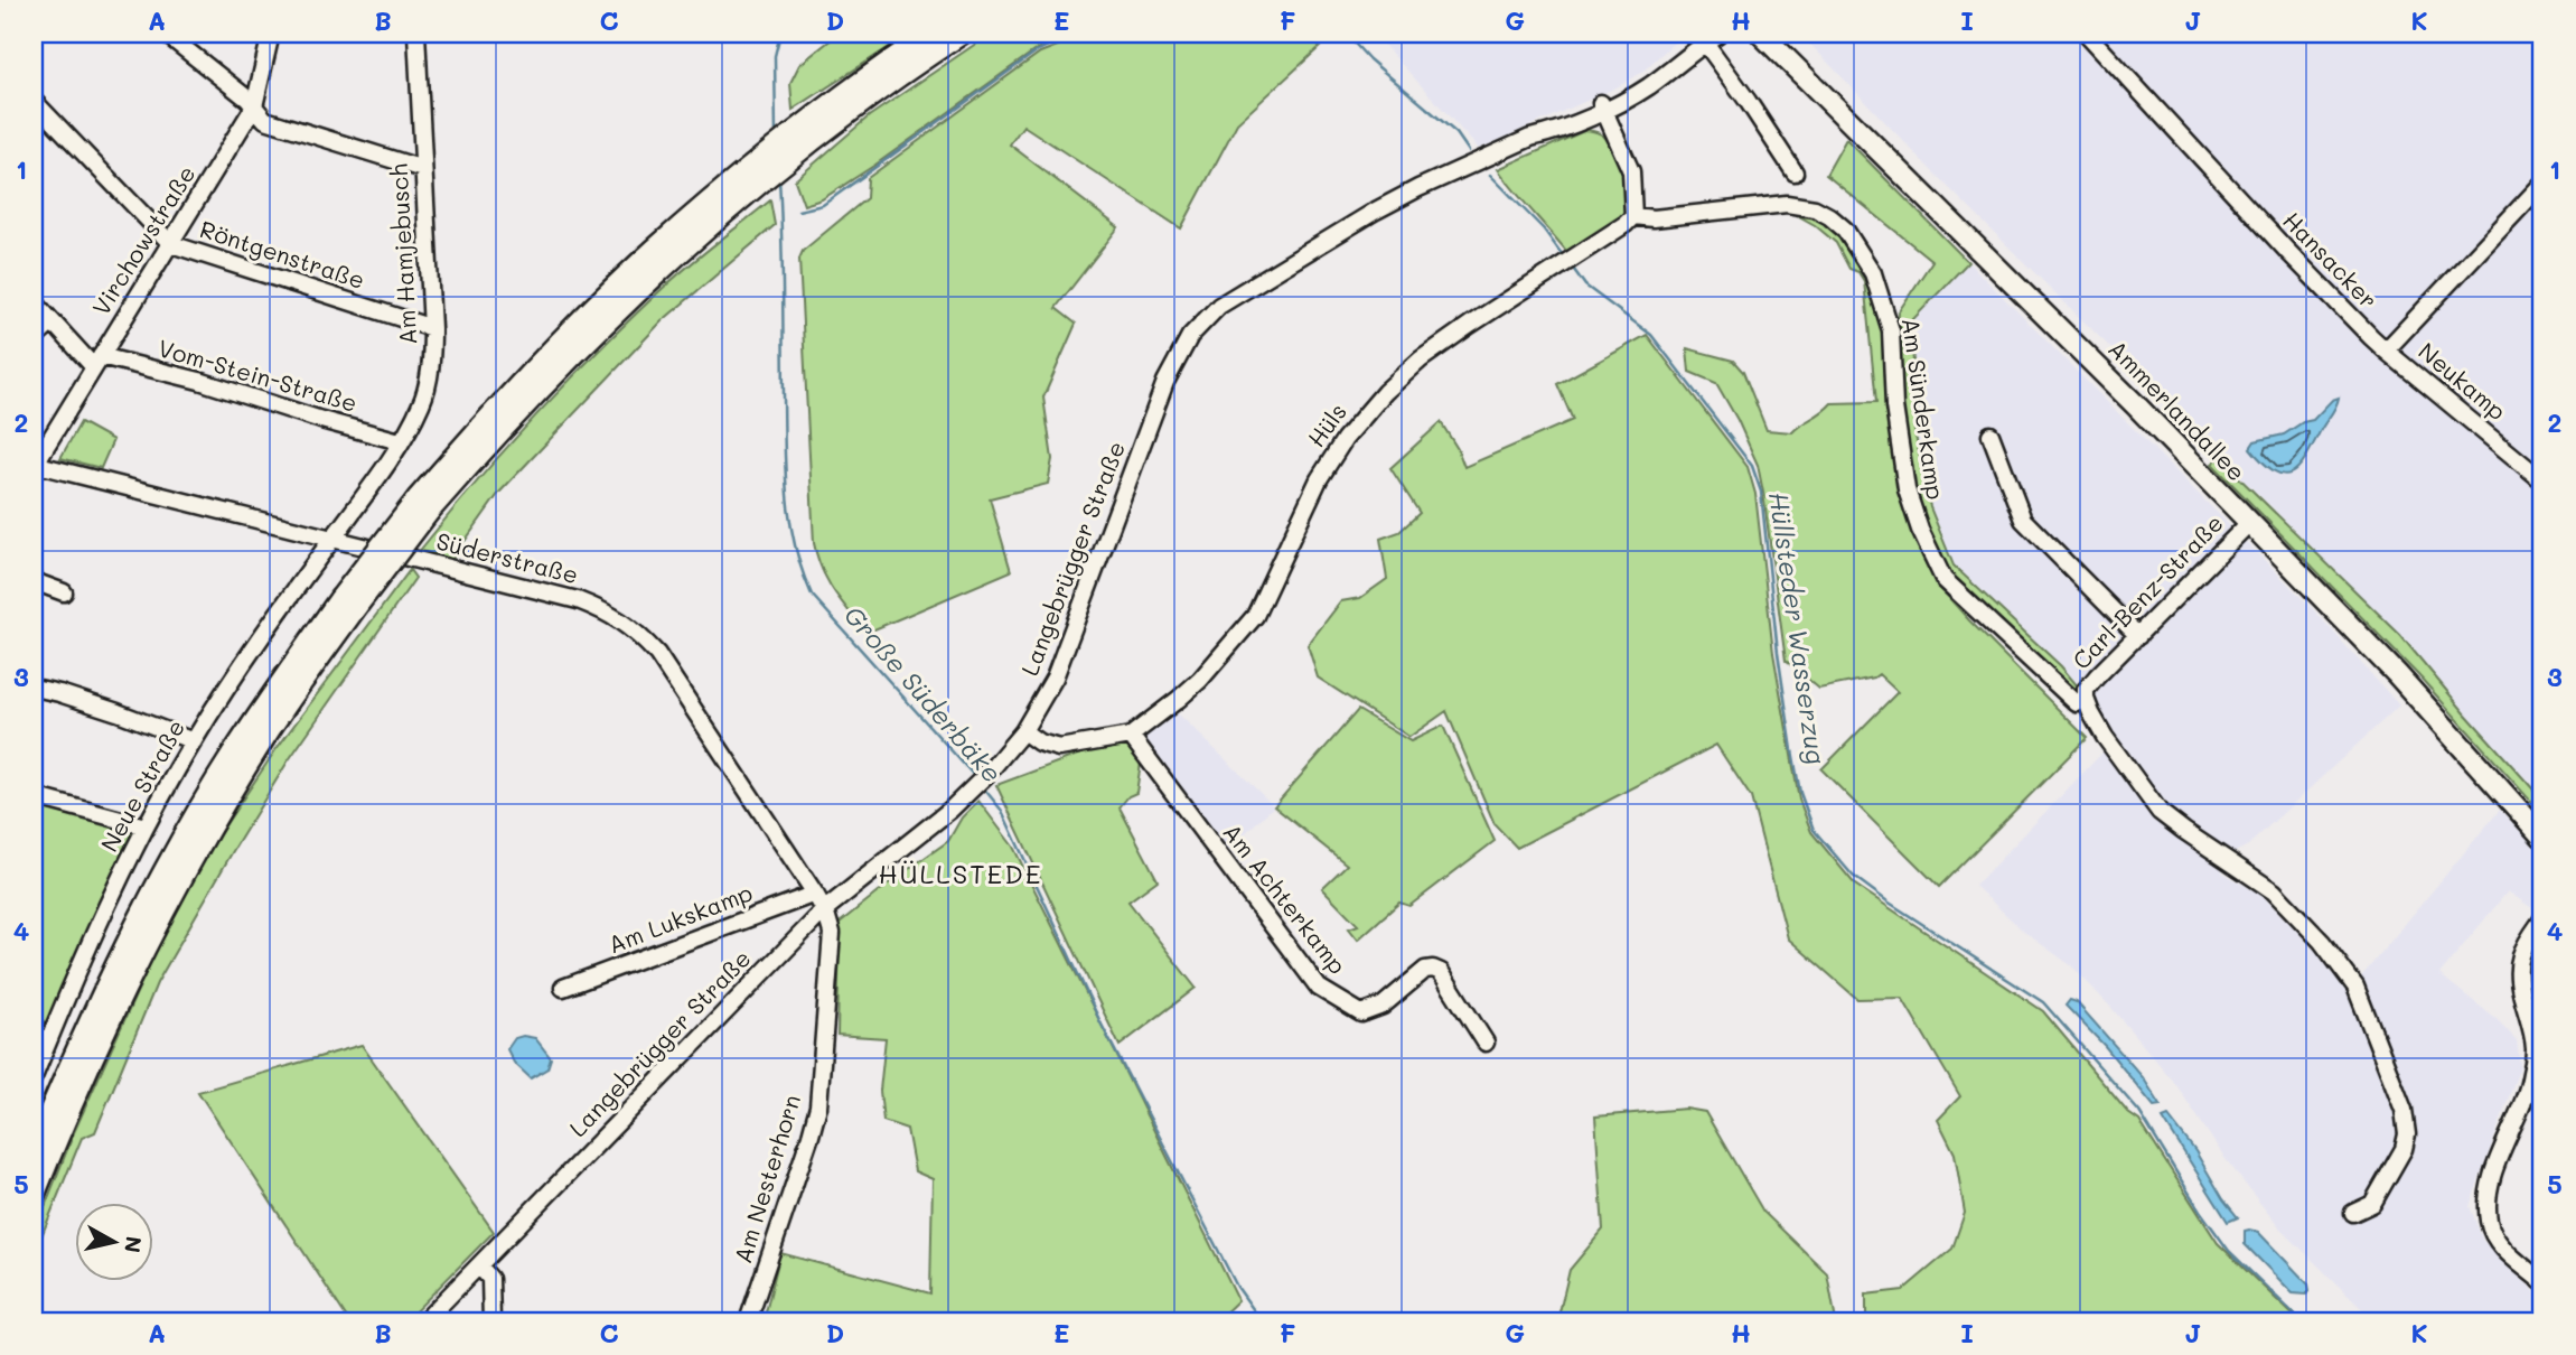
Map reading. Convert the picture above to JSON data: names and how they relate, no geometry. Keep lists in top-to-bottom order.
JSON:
{
  "streets": {
    "main road": ["Ammerlandallee"],
    "street": [
      "Virchowstraße",
      "Am Hamjebusch",
      "Röntgenstraße",
      "Hansacker",
      "Vom-Stein-Straße",
      "Neukamp",
      "Am Sünderkamp",
      "Hüls",
      "Süderstraße",
      "Langebrügger Straße",
      "Carl-Benz-Straße",
      "Neue Straße",
      "Am Achterkamp",
      "Am Lukskamp",
      "Am Nesterhorn"
    ]
  },
  "crossings": [
    ["Virchowstraße", "Röntgenstraße"],
    ["Virchowstraße", "Vom-Stein-Straße"],
    ["Virchowstraße", "Süderstraße"],
    ["Am Hamjebusch", "Röntgenstraße"],
    ["Am Hamjebusch", "Vom-Stein-Straße"],
    ["Am Hamjebusch", "Süderstraße"],
    ["Am Hamjebusch", "Neue Straße"],
    ["Hansacker", "Neukamp"],
    ["Am Sünderkamp", "Hüls"],
    ["Am Sünderkamp", "Carl-Benz-Straße"],
    ["Ammerlandallee", "Carl-Benz-Straße"],
    ["Hüls", "Langebrügger Straße"],
    ["Hüls", "Am Achterkamp"],
    ["Süderstraße", "Langebrügger Straße"],
    ["Süderstraße", "Neue Straße"],
    ["Süderstraße", "Am Lukskamp"],
    ["Süderstraße", "Am Nesterhorn"],
    ["Langebrügger Straße", "Am Nesterhorn"]
  ],
  "districts": ["HÜLLSTEDE"],
  "water": ["Hüllsteder Wasserzug", "Große Süderbäke"],
  "north": "right",
  "grid": {
    "columns": [
      "A",
      "B",
      "C",
      "D",
      "E",
      "F",
      "G",
      "H",
      "I",
      "J",
      "K"
    ],
    "rows": [
      "1",
      "2",
      "3",
      "4",
      "5"
    ]
  }
}
